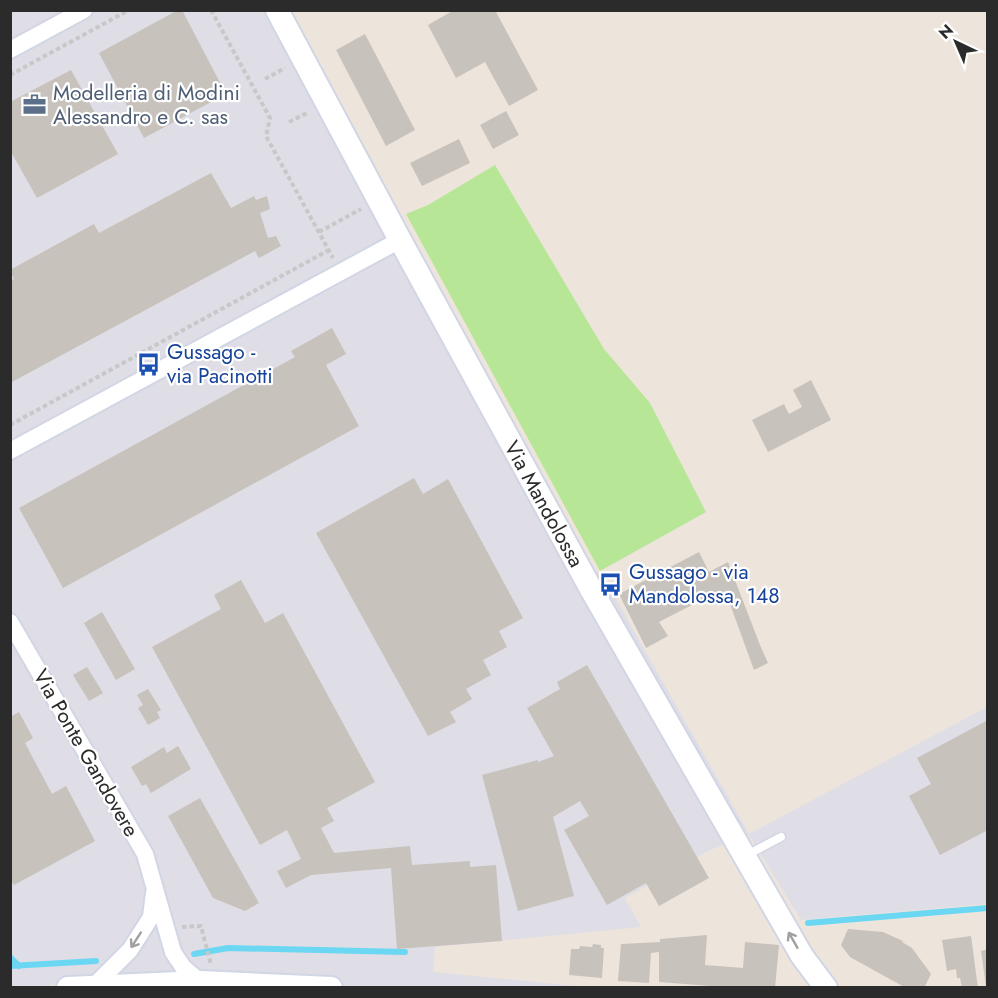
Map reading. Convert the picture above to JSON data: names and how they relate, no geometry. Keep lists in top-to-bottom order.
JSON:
{
  "streets": {
    "street": ["Via Mandolossa", "Via Ponte Gandovere"]
  },
  "places": {
    "office": ["Modelleria di Modini Alessandro e C. sas"],
    "bus stop": ["Gussago - via Pacinotti", "Gussago - via Mandolossa, 148"]
  },
  "north": "top left"
}
